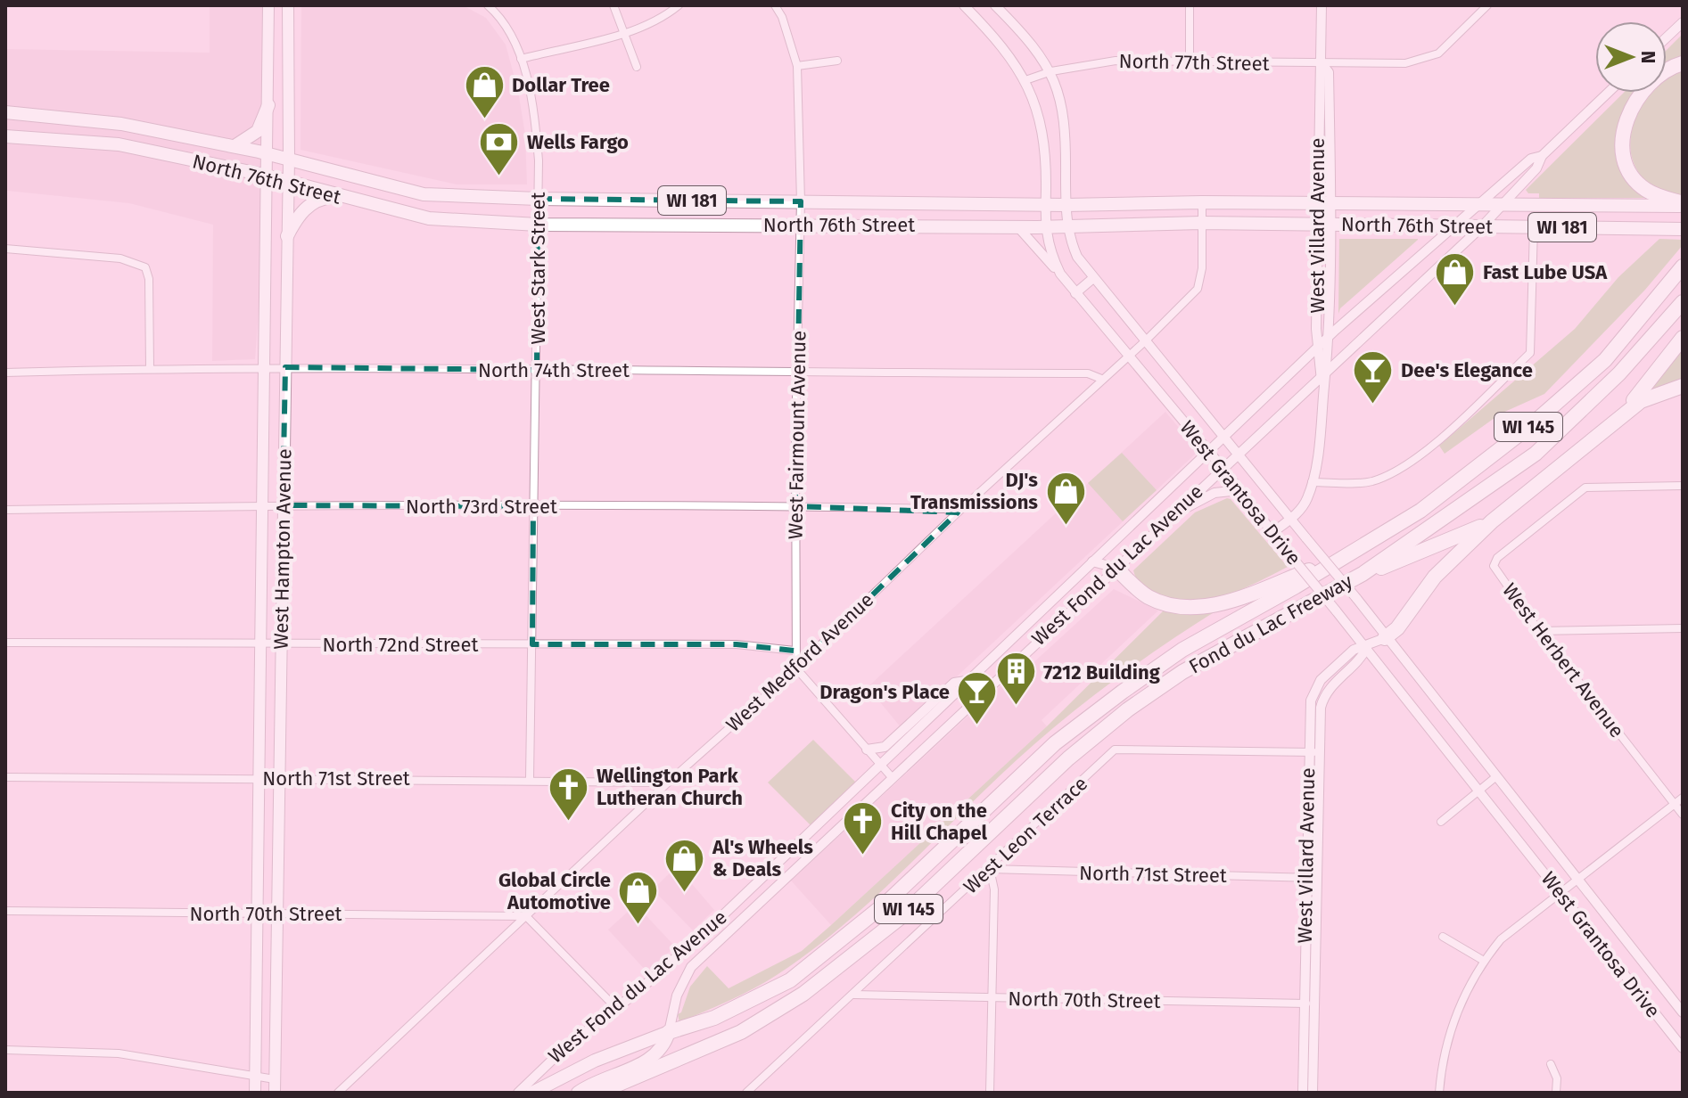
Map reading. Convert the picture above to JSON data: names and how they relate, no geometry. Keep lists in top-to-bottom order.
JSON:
{
  "streets": {
    "highway": ["WI 145", "Fond du Lac Freeway"],
    "main road": [
      "North 76th Street",
      "WI 181",
      "West Hampton Avenue",
      "West Fond du Lac Avenue"
    ],
    "street": [
      "North 77th Street",
      "West Villard Avenue",
      "West Stark Street",
      "North 74th Street",
      "West Fairmount Avenue",
      "West Grantosa Drive",
      "North 73rd Street",
      "North 72nd Street",
      "West Herbert Avenue",
      "West Medford Avenue",
      "North 71st Street",
      "West Leon Terrace",
      "North 70th Street"
    ]
  },
  "crossings": [
    ["North 77th Street", "West Villard Avenue"],
    ["North 77th Street", "West Grantosa Drive"],
    ["North 76th Street", "West Villard Avenue"],
    ["North 76th Street", "West Stark Street"],
    ["North 76th Street", "West Fairmount Avenue"],
    ["North 76th Street", "West Grantosa Drive"],
    ["North 76th Street", "West Hampton Avenue"],
    ["North 76th Street", "West Fond du Lac Avenue"],
    ["North 76th Street", "West Medford Avenue"],
    ["West Villard Avenue", "West Grantosa Drive"],
    ["West Villard Avenue", "West Fond du Lac Avenue"],
    ["West Villard Avenue", "North 71st Street"],
    ["West Villard Avenue", "West Leon Terrace"],
    ["West Villard Avenue", "North 70th Street"],
    ["West Stark Street", "North 74th Street"],
    ["West Stark Street", "North 73rd Street"],
    ["West Stark Street", "North 72nd Street"],
    ["West Stark Street", "North 71st Street"],
    ["North 74th Street", "West Fairmount Avenue"],
    ["North 74th Street", "West Hampton Avenue"],
    ["North 74th Street", "West Medford Avenue"],
    ["West Fairmount Avenue", "North 73rd Street"],
    ["West Fairmount Avenue", "North 72nd Street"],
    ["West Fairmount Avenue", "West Medford Avenue"],
    ["West Grantosa Drive", "West Fond du Lac Avenue"],
    ["West Grantosa Drive", "West Medford Avenue"],
    ["North 73rd Street", "West Hampton Avenue"],
    ["North 73rd Street", "West Medford Avenue"],
    ["West Hampton Avenue", "North 72nd Street"],
    ["West Hampton Avenue", "North 71st Street"],
    ["West Hampton Avenue", "North 70th Street"],
    ["West Fond du Lac Avenue", "Fond du Lac Freeway"],
    ["West Medford Avenue", "North 71st Street"],
    ["West Medford Avenue", "North 70th Street"],
    ["North 71st Street", "West Leon Terrace"],
    ["West Leon Terrace", "North 70th Street"]
  ],
  "places": {
    "shop": [
      "Dollar Tree",
      "Fast Lube USA",
      "DJ's Transmissions",
      "Al's Wheels & Deals",
      "Global Circle Automotive"
    ],
    "bank": ["Wells Fargo"],
    "bar": ["Dee's Elegance", "Dragon's Place"],
    "building": ["7212 Building"],
    "church": ["Wellington Park Lutheran Church", "City on the Hill Chapel"]
  },
  "north": "right"
}
